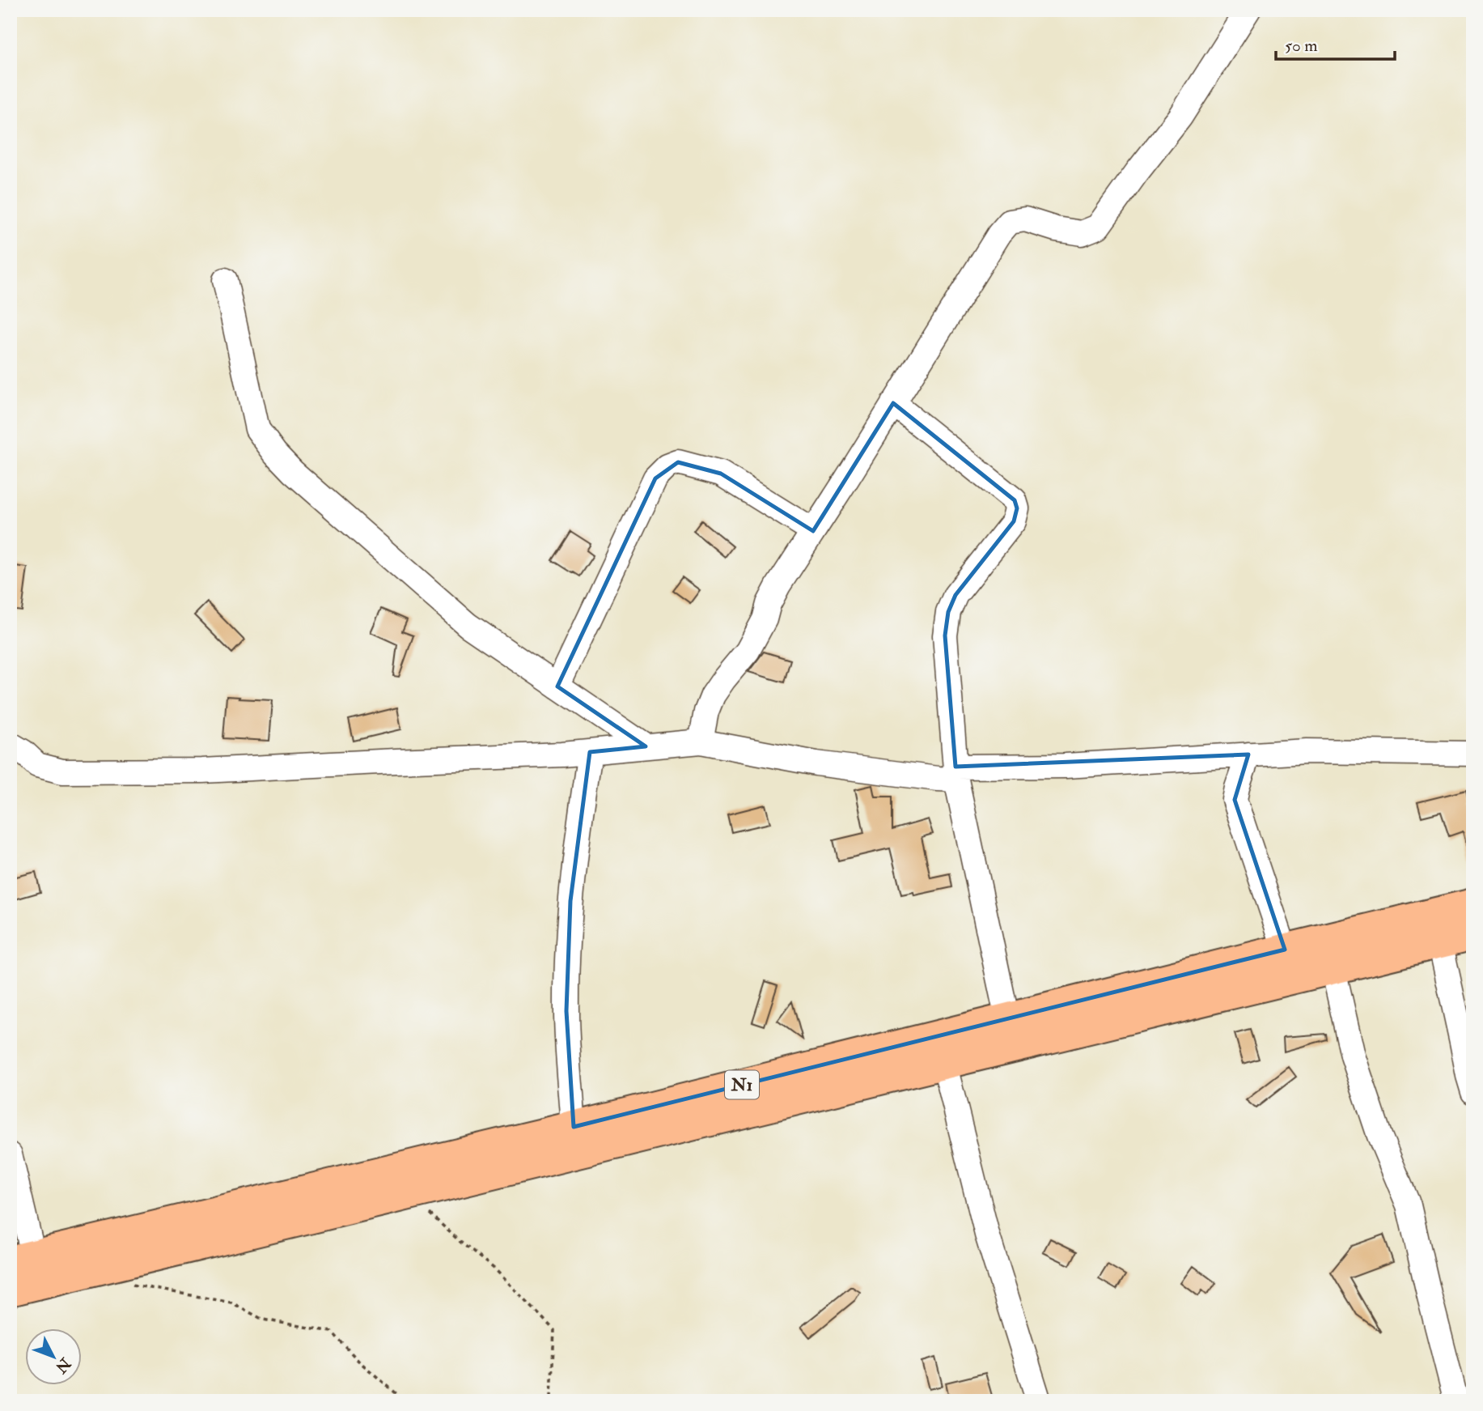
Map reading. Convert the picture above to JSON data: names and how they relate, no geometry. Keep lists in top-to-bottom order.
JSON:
{
  "streets": {
    "highway": ["N1"]
  },
  "scale_bar": "50 m",
  "north": "bottom right"
}
